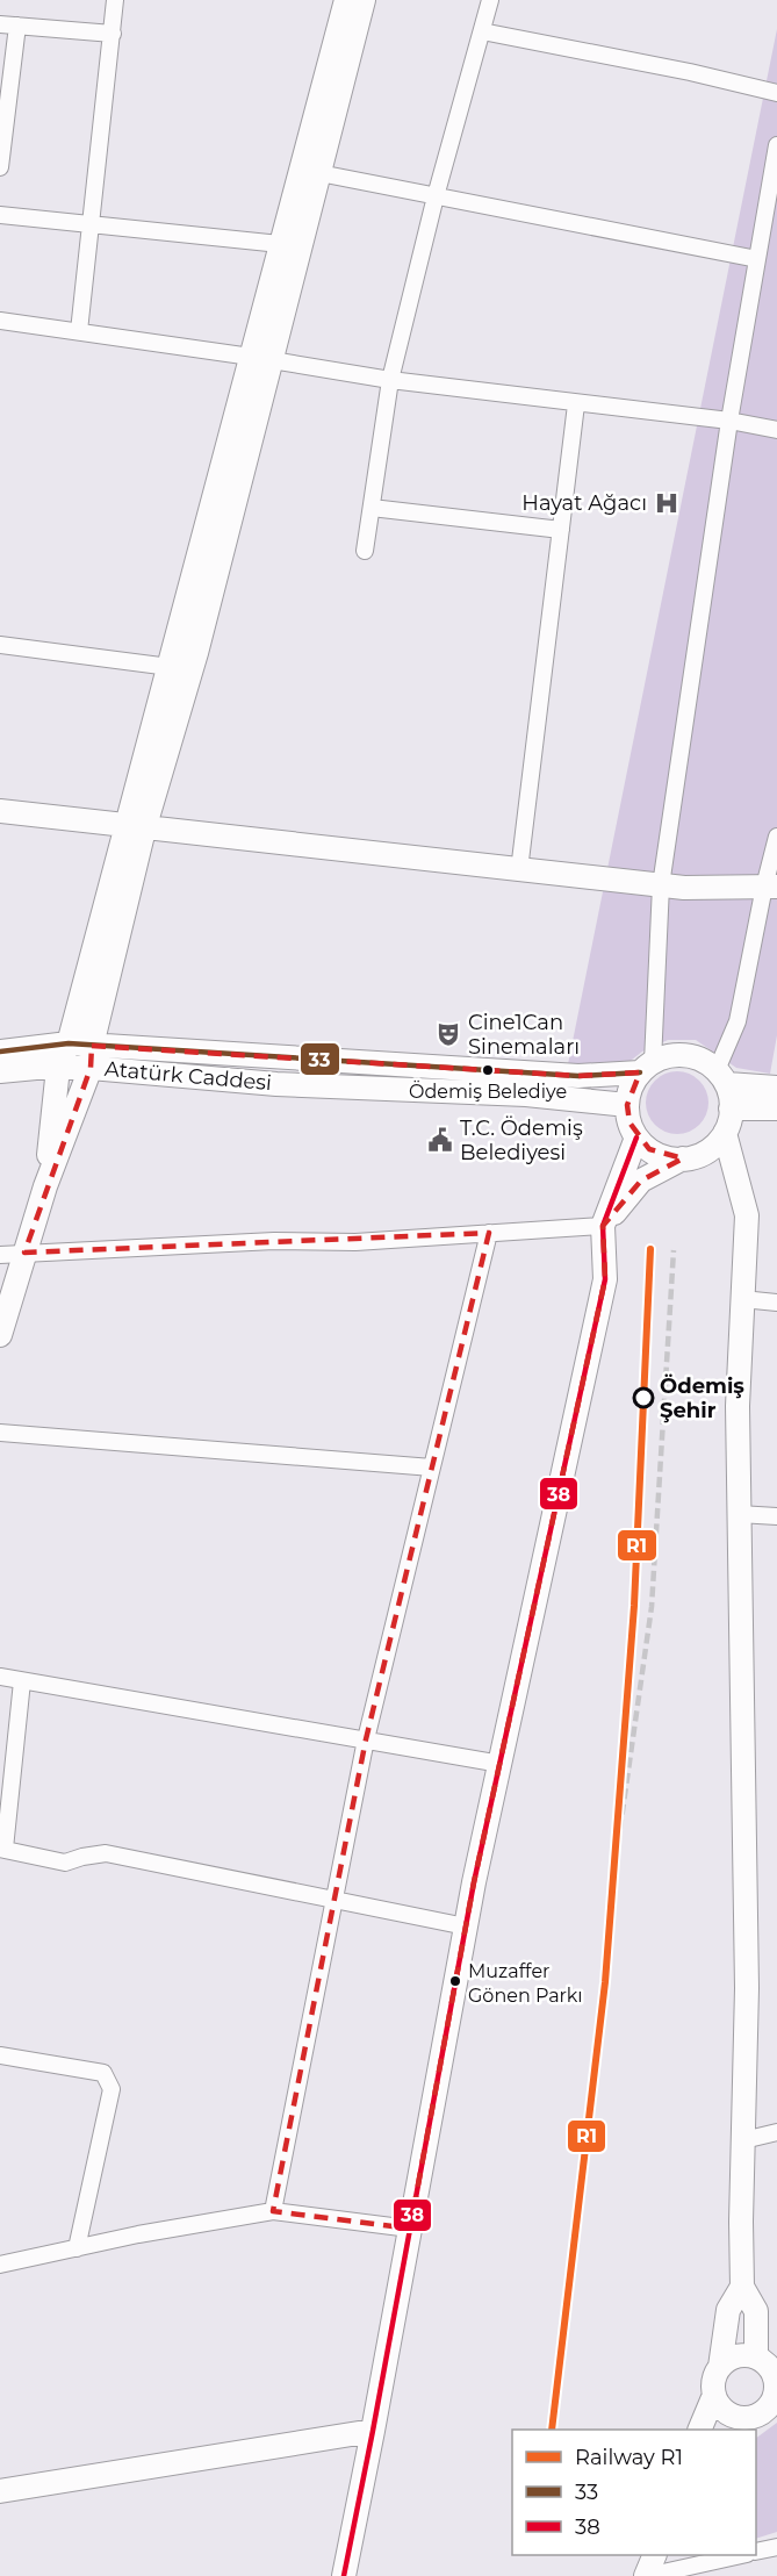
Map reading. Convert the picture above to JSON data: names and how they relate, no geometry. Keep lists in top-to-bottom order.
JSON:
{
  "streets": {
    "street": ["Atatürk Caddesi"]
  },
  "places": {
    "hospital": ["Hayat Ağacı"],
    "theatre": ["Cine1Can Sinemaları"],
    "other": ["Ödemiş Belediye", "Ödemiş Şehir", "Muzaffer Gönen Parkı"],
    "public building": ["T.C. Ödemiş Belediyesi"]
  },
  "lines": ["transit line 33", "transit line 38", "rail line R1"],
  "legend": ["Railway R1", "33", "38"]
}
